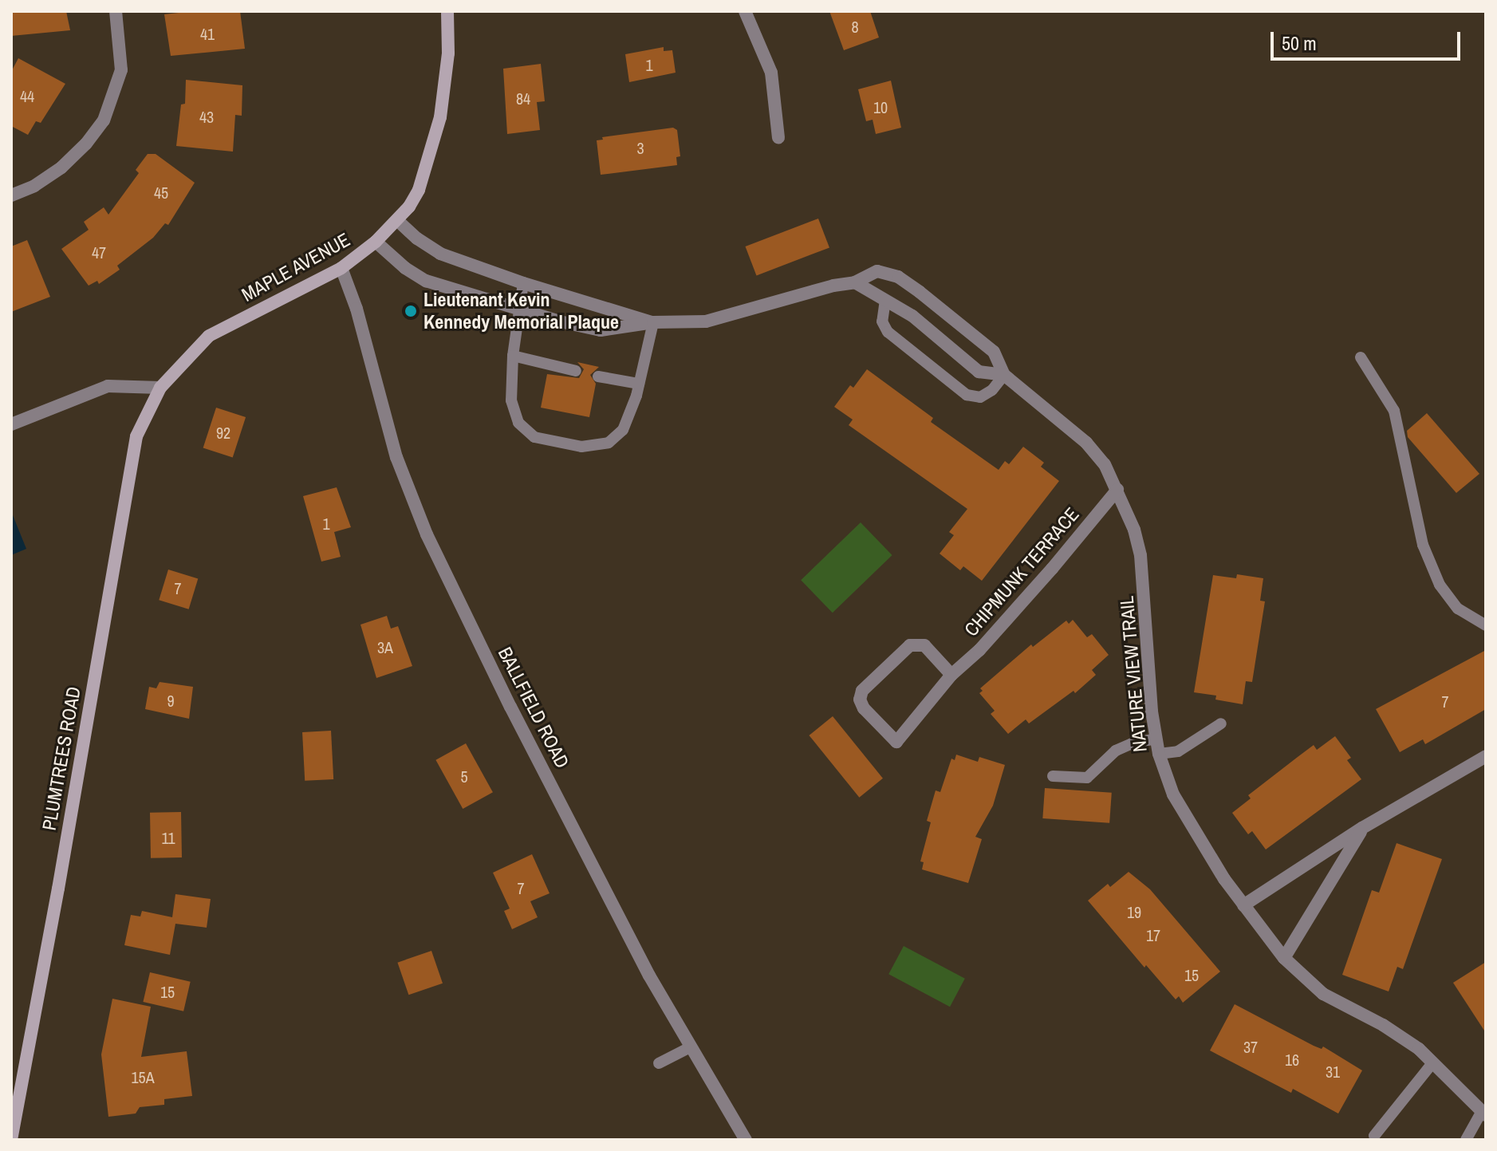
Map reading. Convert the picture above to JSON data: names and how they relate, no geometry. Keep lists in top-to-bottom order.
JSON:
{
  "streets": {
    "main road": ["MAPLE AVENUE", "PLUMTREES ROAD"],
    "street": ["CHIPMUNK TERRACE", "NATURE VIEW TRAIL", "BALLFIELD ROAD"]
  },
  "crossings": [
    ["MAPLE AVENUE", "NATURE VIEW TRAIL"],
    ["MAPLE AVENUE", "BALLFIELD ROAD"],
    ["MAPLE AVENUE", "PLUMTREES ROAD"],
    ["CHIPMUNK TERRACE", "NATURE VIEW TRAIL"]
  ],
  "places": ["Lieutenant Kevin Kennedy Memorial Plaque"],
  "house_numbers": [
    "8",
    "41",
    "1",
    "44",
    "84",
    "10",
    "43",
    "3",
    "45",
    "47",
    "92",
    "1",
    "7",
    "3A",
    "9",
    "7",
    "5",
    "11",
    "7",
    "19",
    "17",
    "15",
    "15",
    "37",
    "16",
    "31",
    "15A"
  ],
  "scale_bar": "50 m"
}
